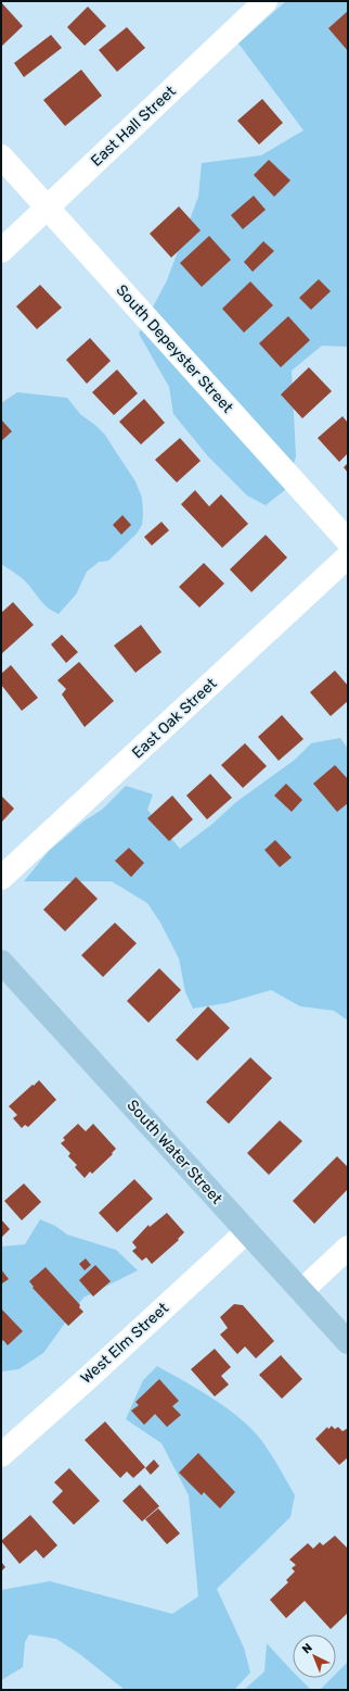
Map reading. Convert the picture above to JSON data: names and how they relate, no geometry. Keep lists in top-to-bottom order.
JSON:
{
  "streets": {
    "main road": ["South Water Street"],
    "street": [
      "East Hall Street",
      "South Depeyster Street",
      "East Oak Street",
      "West Elm Street"
    ]
  },
  "crossings": [
    ["East Hall Street", "South Depeyster Street"],
    ["South Water Street", "West Elm Street"]
  ],
  "north": "top left"
}
